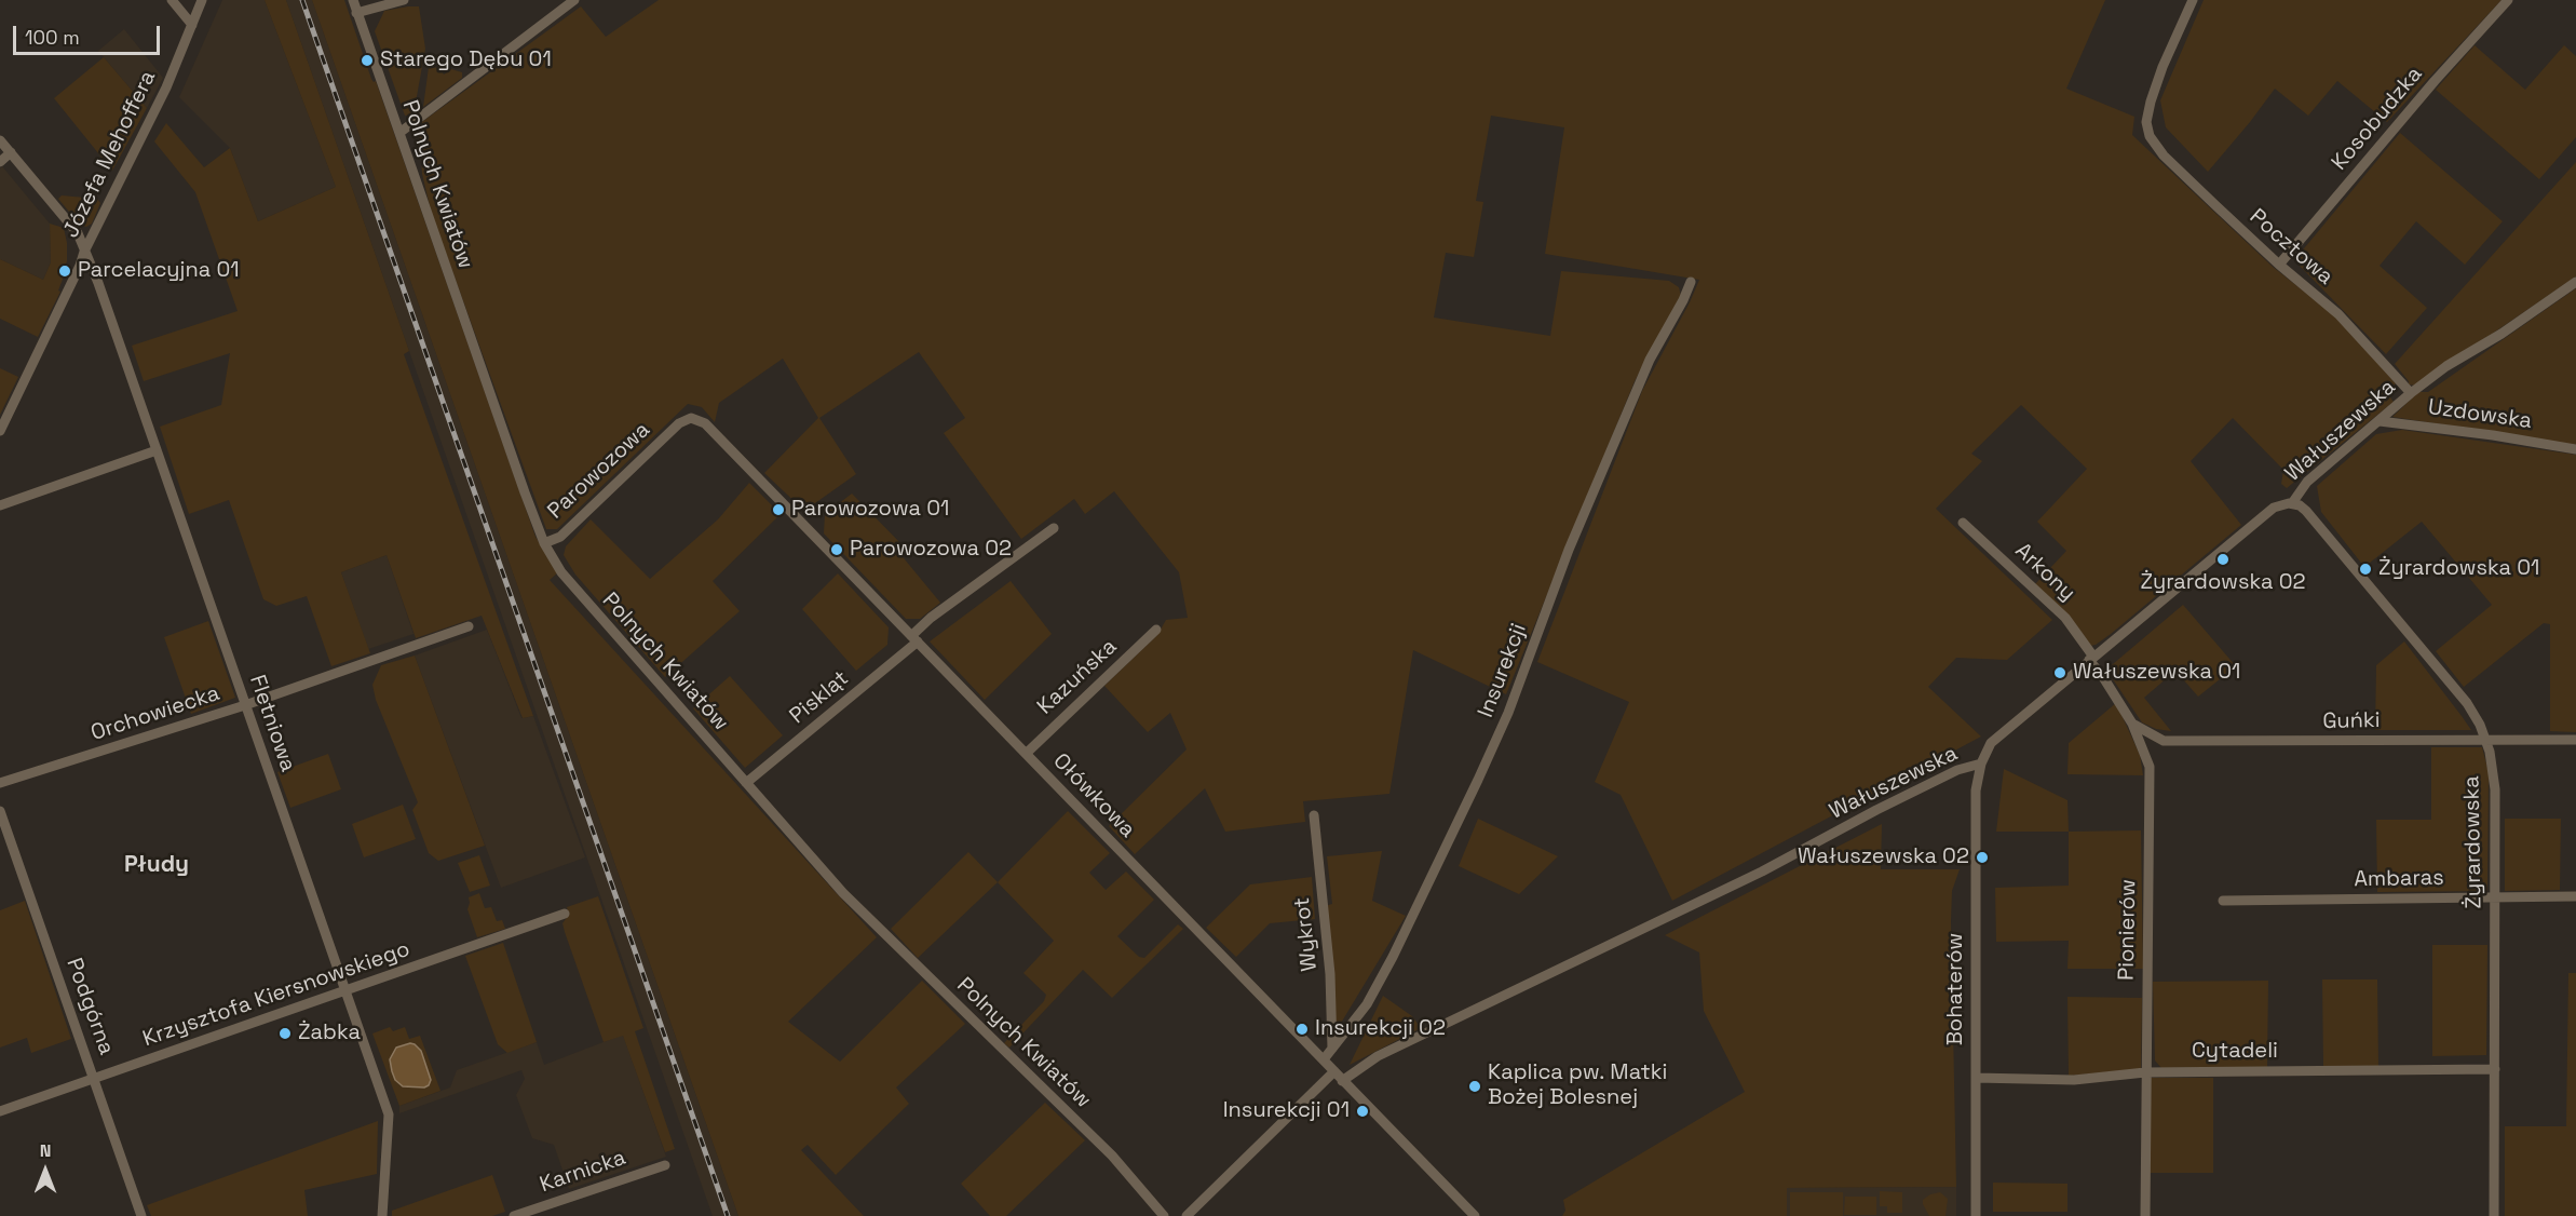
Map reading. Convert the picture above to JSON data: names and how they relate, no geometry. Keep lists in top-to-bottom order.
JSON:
{
  "streets": {
    "street": [
      "Kosobudzka",
      "Józefa Mehoffera",
      "Polnych Kwiatów",
      "Pocztowa",
      "Uzdowska",
      "Wałuszewska",
      "Parowozowa",
      "Arkony",
      "Insurekcji",
      "Kazuńska",
      "Piskląt",
      "Orchowiecka",
      "Guńki",
      "Fletniowa",
      "Ołówkowa",
      "Żyrardowska",
      "Ambaras",
      "Pionierów",
      "Wykrot",
      "Bohaterów",
      "Krzysztofa Kiersnowskiego",
      "Podgórna",
      "Cytadeli",
      "Karnicka"
    ]
  },
  "crossings": [
    ["Kosobudzka", "Pocztowa"],
    ["Józefa Mehoffera", "Fletniowa"],
    ["Polnych Kwiatów", "Parowozowa"],
    ["Polnych Kwiatów", "Piskląt"],
    ["Pocztowa", "Wałuszewska"],
    ["Uzdowska", "Wałuszewska"],
    ["Wałuszewska", "Arkony"],
    ["Wałuszewska", "Ołówkowa"],
    ["Wałuszewska", "Żyrardowska"],
    ["Wałuszewska", "Pionierów"],
    ["Wałuszewska", "Bohaterów"],
    ["Parowozowa", "Ołówkowa"],
    ["Arkony", "Pionierów"],
    ["Insurekcji", "Ołówkowa"],
    ["Insurekcji", "Wykrot"],
    ["Kazuńska", "Ołówkowa"],
    ["Piskląt", "Ołówkowa"],
    ["Orchowiecka", "Fletniowa"],
    ["Guńki", "Żyrardowska"],
    ["Guńki", "Pionierów"],
    ["Fletniowa", "Krzysztofa Kiersnowskiego"],
    ["Żyrardowska", "Ambaras"],
    ["Żyrardowska", "Cytadeli"],
    ["Pionierów", "Cytadeli"],
    ["Bohaterów", "Cytadeli"],
    ["Krzysztofa Kiersnowskiego", "Podgórna"]
  ],
  "districts": ["Płudy"],
  "places": [
    "Starego Dębu 01",
    "Parcelacyjna 01",
    "Parowozowa 01",
    "Parowozowa 02",
    "Żyrardowska 02",
    "Żyrardowska 01",
    "Wałuszewska 01",
    "Wałuszewska 02",
    "Insurekcji 02",
    "Żabka",
    "Kaplica pw. Matki Bożej Bolesnej",
    "Insurekcji 01"
  ],
  "scale_bar": "100 m",
  "north": "top"
}
